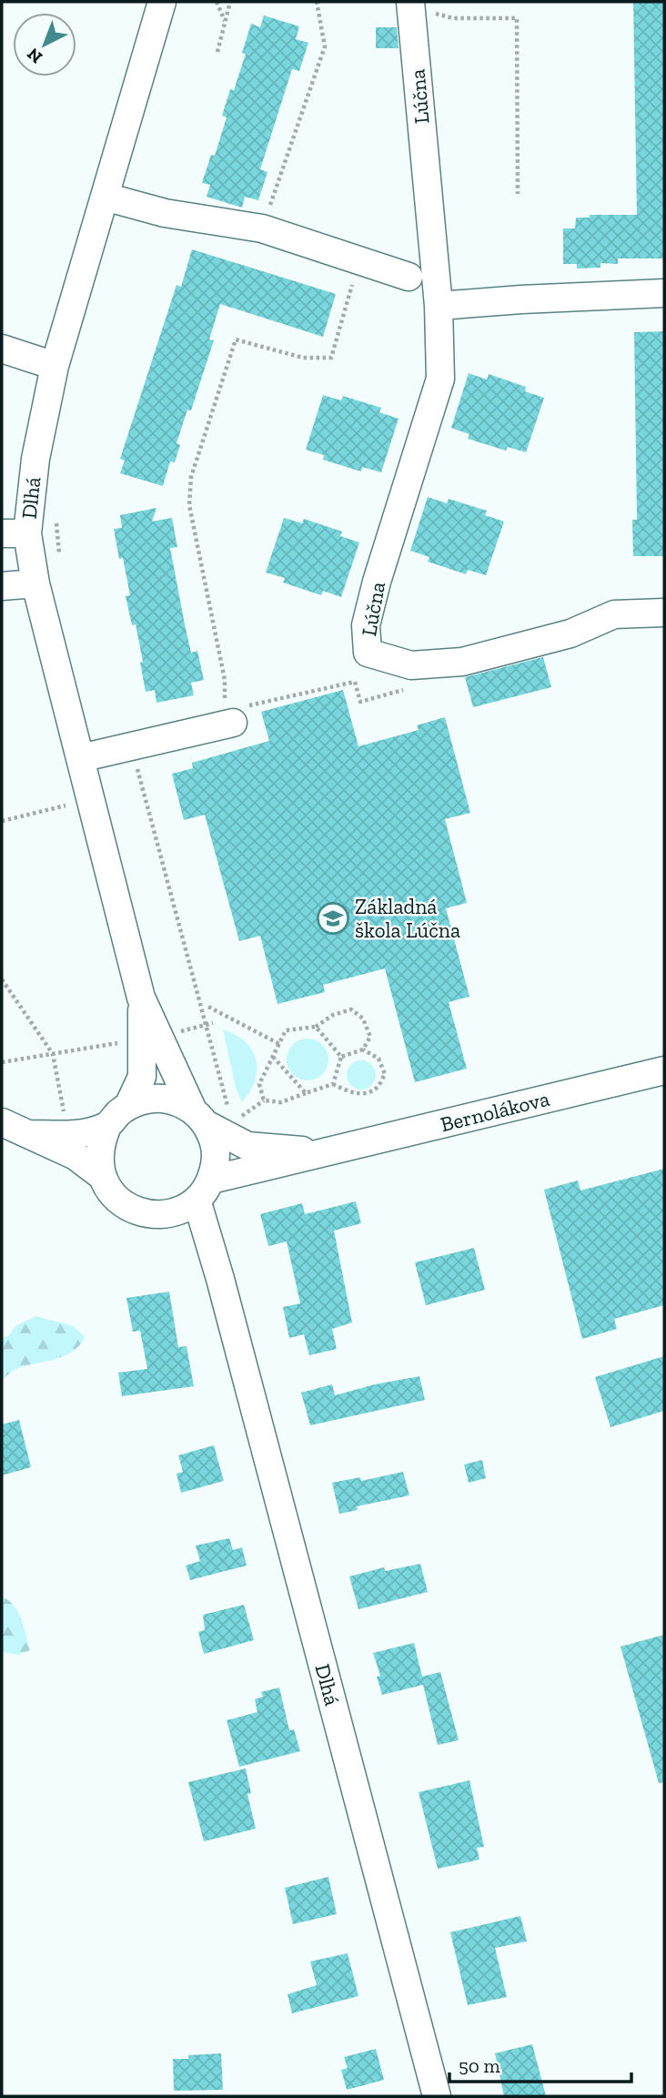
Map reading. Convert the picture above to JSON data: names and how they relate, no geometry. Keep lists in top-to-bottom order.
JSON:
{
  "streets": {
    "street": ["Lúčna", "Dlhá", "Bernolákova"]
  },
  "crossings": [
    ["Dlhá", "Bernolákova"]
  ],
  "places": {
    "school or university": ["Základná škola Lúčna"]
  },
  "scale_bar": "50 m",
  "north": "bottom left"
}
